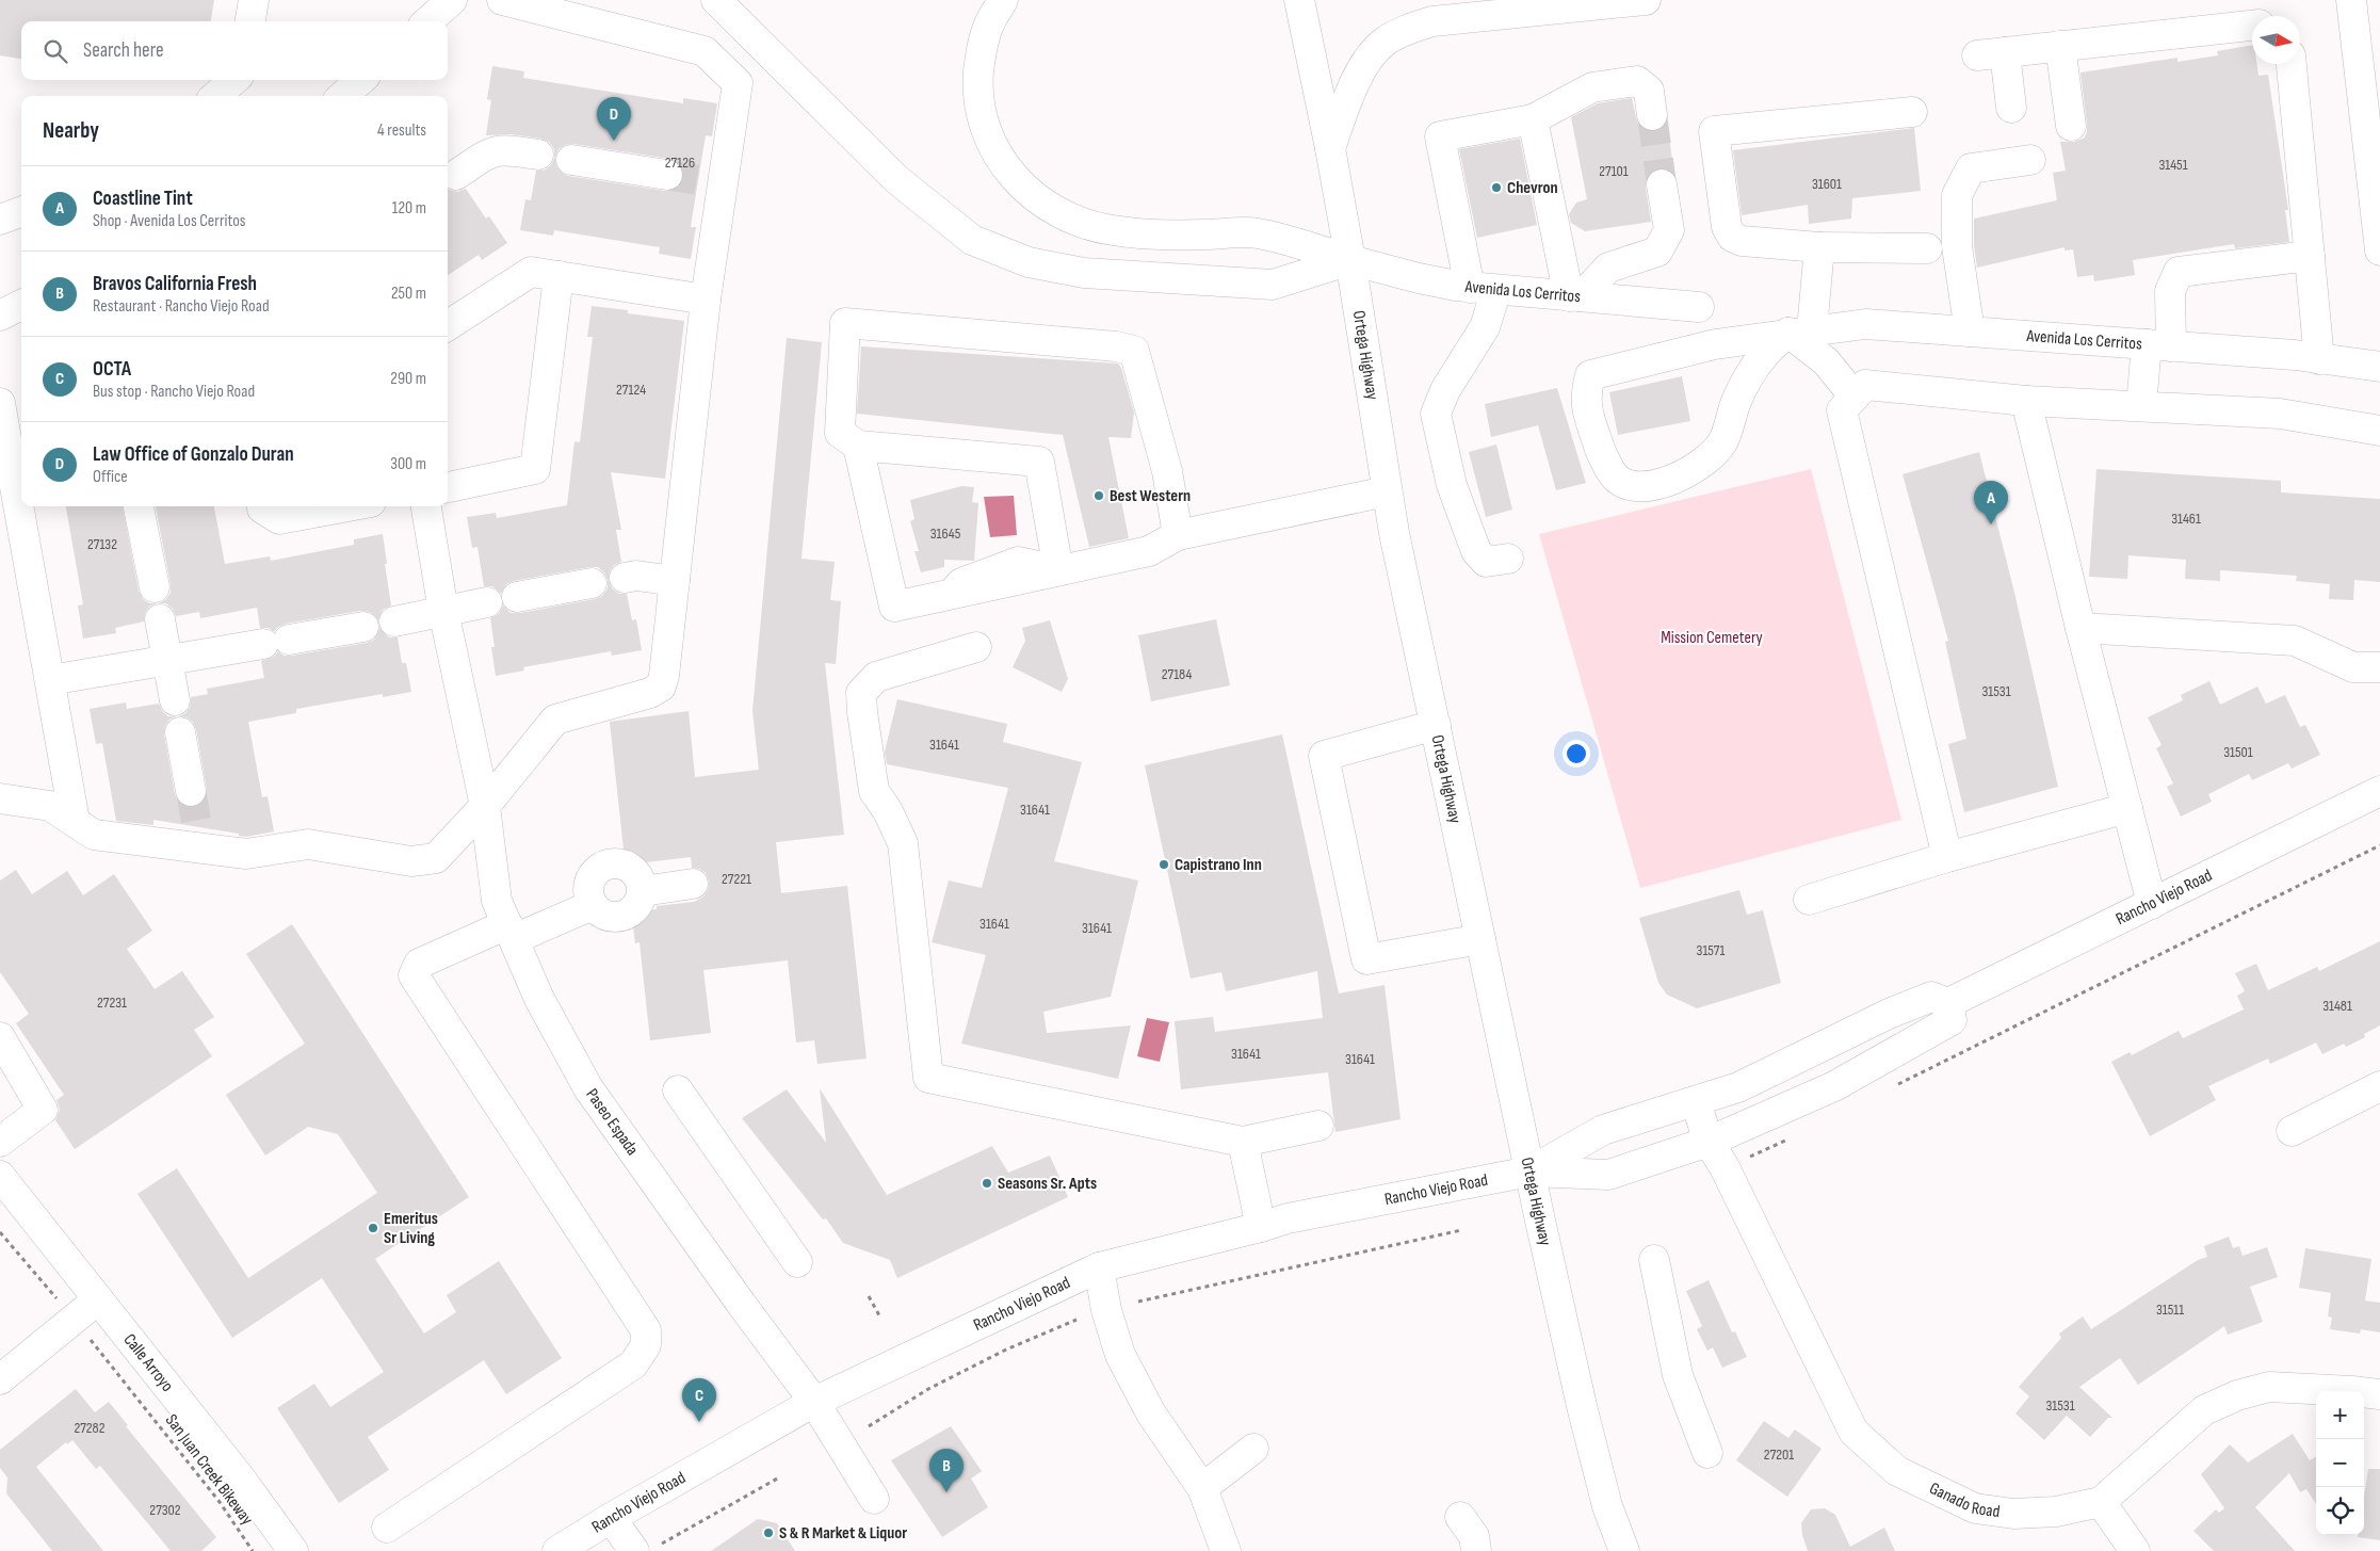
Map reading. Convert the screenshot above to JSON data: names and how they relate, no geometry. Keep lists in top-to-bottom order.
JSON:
{
  "streets": {
    "main road": [
      "Avenida Los Cerritos",
      "Ortega Highway",
      "Rancho Viejo Road",
      "Paseo Espada",
      "Calle Arroyo",
      "Ganado Road"
    ],
    "path": ["San Juan Creek Bikeway"]
  },
  "crossings": [
    ["Avenida Los Cerritos", "Ortega Highway"],
    ["Ortega Highway", "Rancho Viejo Road"],
    ["Rancho Viejo Road", "Paseo Espada"],
    ["Rancho Viejo Road", "Ganado Road"]
  ],
  "parks": ["Mission Cemetery"],
  "places": [
    "Chevron",
    "Best Western",
    "Capistrano Inn",
    "Seasons Sr. Apts",
    "Emeritus Sr Living",
    "S & R Market & Liquor"
  ],
  "house_numbers": [
    "27126",
    "31451",
    "27101",
    "31601",
    "27124",
    "31461",
    "31645",
    "27132",
    "27184",
    "31531",
    "31641",
    "31501",
    "31641",
    "27221",
    "31641",
    "31641",
    "31571",
    "27231",
    "31481",
    "31641",
    "31641",
    "31511",
    "31531",
    "27282",
    "27201",
    "27302"
  ],
  "north": "right",
  "page": {
    "search": "Search here",
    "heading": ["Nearby", "4 results"],
    "pins": [
      "D",
      "A",
      "C",
      "B"
    ],
    "list": [
      {
        "mark": "A",
        "name": "Coastline Tint",
        "note": "Shop · Avenida Los Cerritos",
        "value": "120 m"
      },
      {
        "mark": "B",
        "name": "Bravos California Fresh",
        "note": "Restaurant · Rancho Viejo Road",
        "value": "250 m"
      },
      {
        "mark": "C",
        "name": "OCTA",
        "note": "Bus stop · Rancho Viejo Road",
        "value": "290 m"
      },
      {
        "mark": "D",
        "name": "Law Office of Gonzalo Duran",
        "note": "Office",
        "value": "300 m"
      }
    ],
    "map_buttons": ["+", "−"]
  }
}
